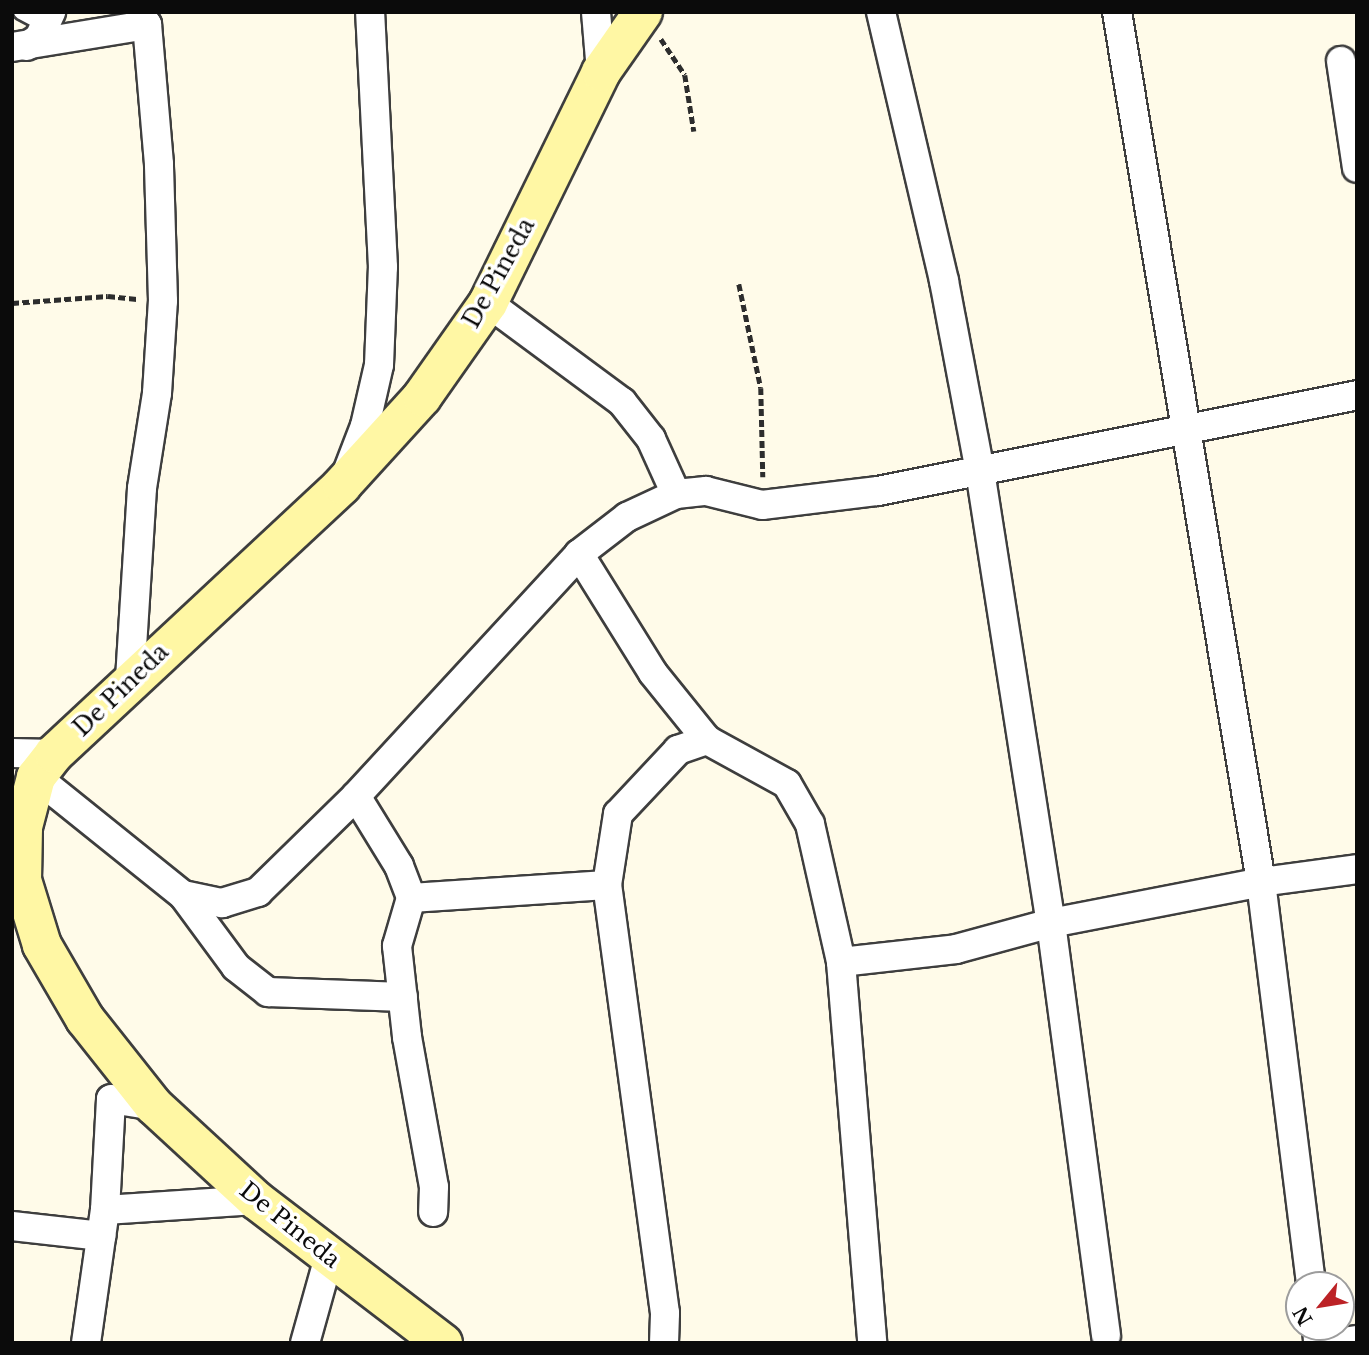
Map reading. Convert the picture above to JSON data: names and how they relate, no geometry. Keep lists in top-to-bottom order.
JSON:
{
  "streets": {
    "street": ["De Pineda"]
  },
  "north": "bottom left"
}
